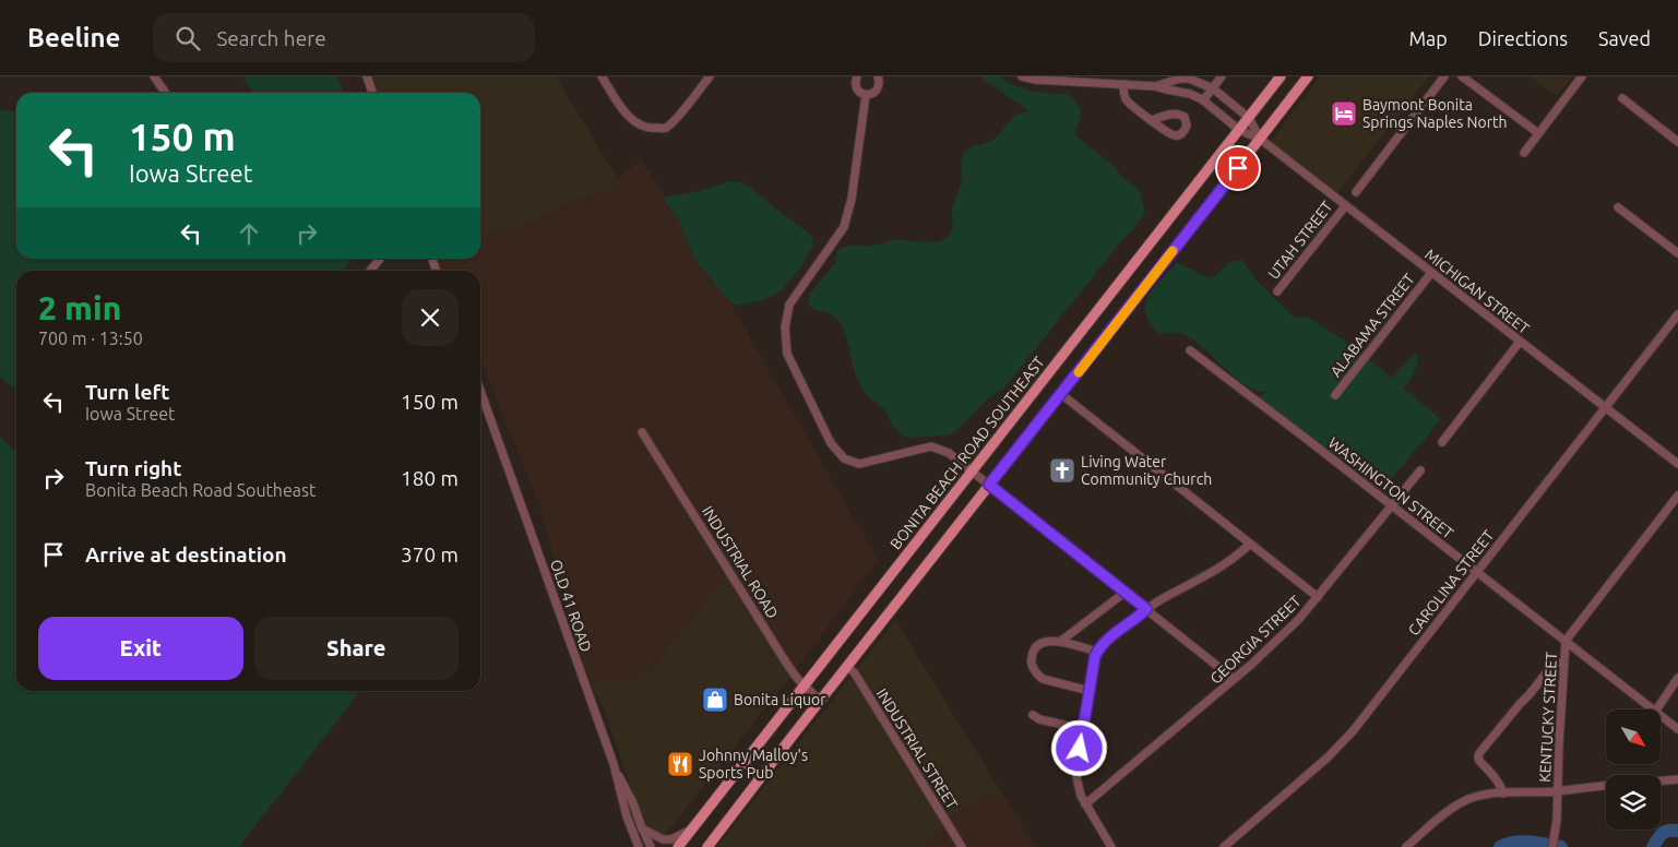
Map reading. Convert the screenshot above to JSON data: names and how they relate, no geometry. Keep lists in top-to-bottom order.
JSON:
{
  "streets": {
    "main road": ["BONITA BEACH ROAD SOUTHEAST"],
    "street": [
      "UTAH STREET",
      "MICHIGAN STREET",
      "ALABAMA STREET",
      "WASHINGTON STREET",
      "INDUSTRIAL ROAD",
      "CAROLINA STREET",
      "OLD 41 ROAD",
      "GEORGIA STREET",
      "KENTUCKY STREET",
      "INDUSTRIAL STREET"
    ]
  },
  "crossings": [
    ["UTAH STREET", "MICHIGAN STREET"],
    ["MICHIGAN STREET", "ALABAMA STREET"],
    ["MICHIGAN STREET", "CAROLINA STREET"],
    ["BONITA BEACH ROAD SOUTHEAST", "INDUSTRIAL ROAD"],
    ["WASHINGTON STREET", "CAROLINA STREET"],
    ["WASHINGTON STREET", "GEORGIA STREET"],
    ["WASHINGTON STREET", "KENTUCKY STREET"]
  ],
  "places": {
    "hotel": ["Baymont Bonita Springs Naples North"],
    "church": ["Living Water Community Church"],
    "shop": ["Bonita Liquor"],
    "restaurant": ["Johnny Malloy's Sports Pub"]
  },
  "north": "bottom right",
  "page": {
    "header": "Beeline",
    "search": "Search here",
    "nav": ["Map", "Directions", "Saved"],
    "turn": ["150 m", "Iowa Street"],
    "heading": ["2 min", "700 m · 13:50"],
    "list": [
      {
        "name": "Turn left",
        "note": "Iowa Street",
        "value": "150 m"
      },
      {
        "name": "Turn right",
        "note": "Bonita Beach Road Southeast",
        "value": "180 m"
      },
      {
        "name": "Arrive at destination",
        "value": "370 m"
      }
    ],
    "buttons": ["Exit", "Share"]
  }
}
